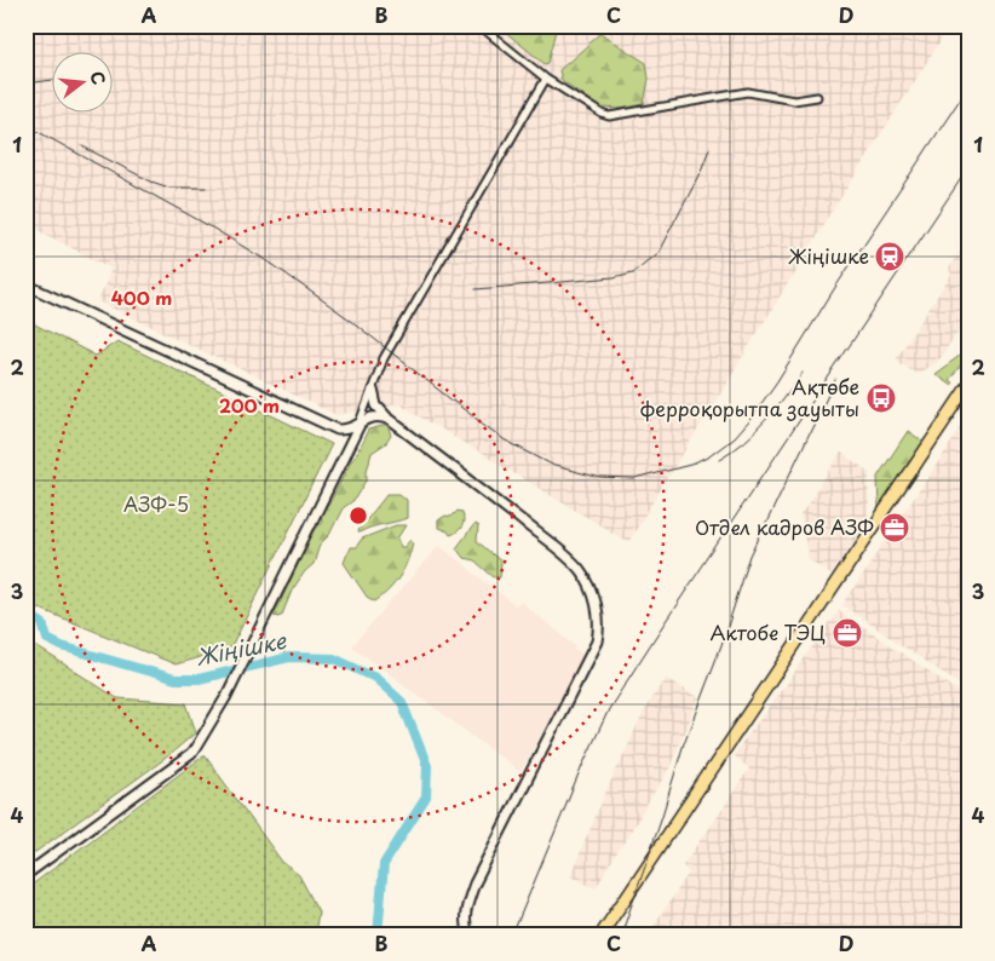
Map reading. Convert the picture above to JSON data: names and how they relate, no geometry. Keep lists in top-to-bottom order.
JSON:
{
  "water": ["Жіңішке"],
  "parks": ["АЗФ-5"],
  "places": {
    "station": ["Жіңішке"],
    "bus stop": ["Ақтөбе ферроқорытпа зауыты"],
    "office": ["Отдел кадров АЗФ", "Актобе ТЭЦ"]
  },
  "north": "right",
  "grid": {
    "columns": [
      "A",
      "B",
      "C",
      "D"
    ],
    "rows": [
      "1",
      "2",
      "3",
      "4"
    ]
  },
  "rings": ["400 m", "200 m"]
}
